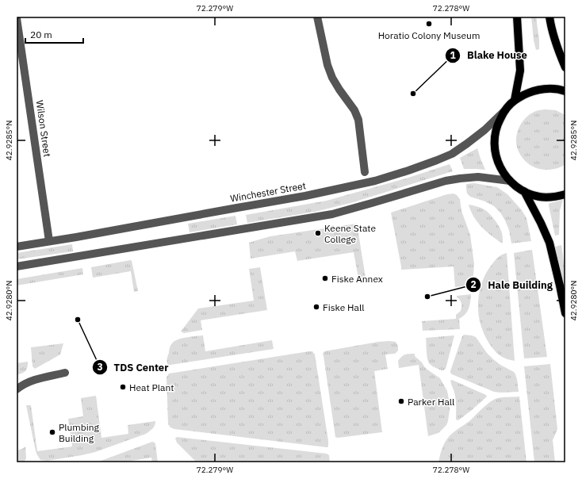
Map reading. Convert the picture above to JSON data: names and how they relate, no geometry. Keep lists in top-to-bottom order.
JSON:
{
  "streets": {
    "street": ["Wilson Street", "Winchester Street"]
  },
  "crossings": [
    ["Wilson Street", "Winchester Street"]
  ],
  "places": [
    "Horatio Colony Museum",
    "Blake House",
    "Keene State College",
    "Fiske Annex",
    "Hale Building",
    "Fiske Hall",
    "TDS Center",
    "Heat Plant",
    "Parker Hall",
    "Plumbing Building"
  ],
  "scale_bar": "20 m",
  "coordinates": [
    "72.279°W",
    "72.278°W",
    "42.9285°N",
    "42.9280°N"
  ]
}
